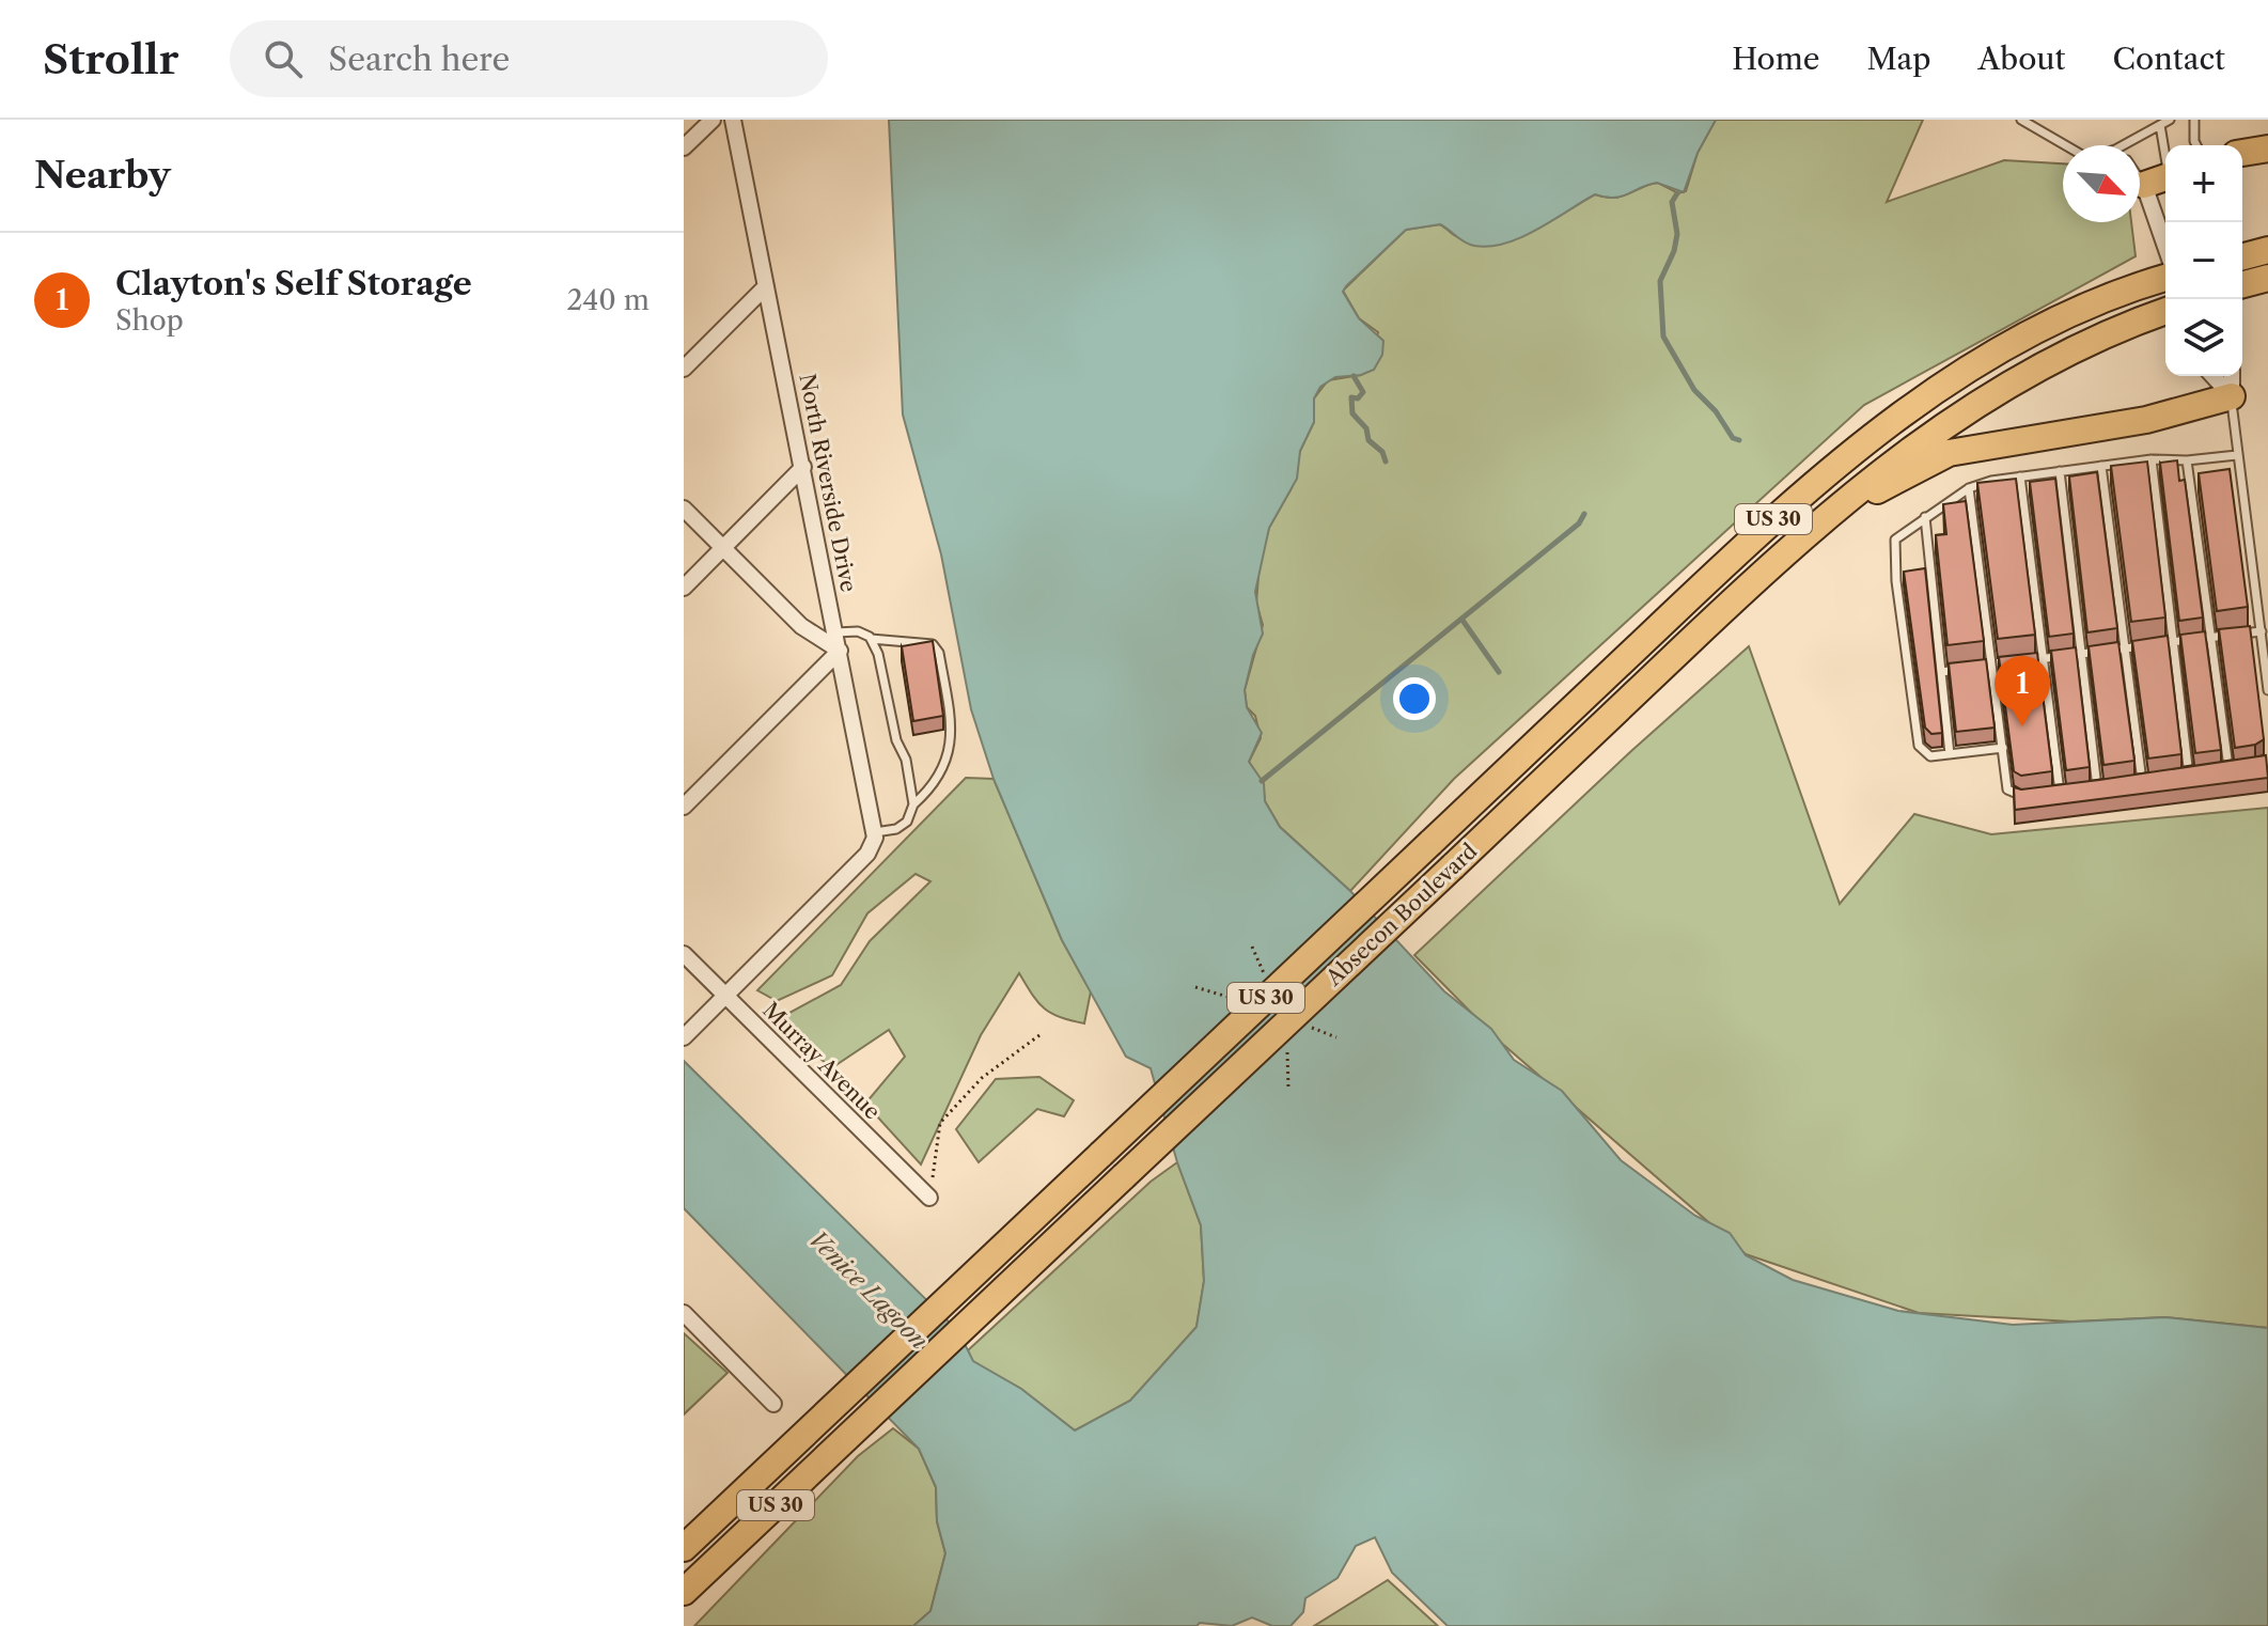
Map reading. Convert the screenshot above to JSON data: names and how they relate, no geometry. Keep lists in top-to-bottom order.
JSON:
{
  "streets": {
    "highway": ["US 30", "Absecon Boulevard"],
    "street": ["North Riverside Drive", "Murray Avenue"]
  },
  "water": ["Venice Lagoon"],
  "north": "bottom right",
  "page": {
    "header": "Strollr",
    "search": "Search here",
    "nav": [
      "Home",
      "Map",
      "About",
      "Contact"
    ],
    "heading": "Nearby",
    "map_buttons": ["+", "−"],
    "list": [
      {
        "mark": "1",
        "name": "Clayton's Self Storage",
        "note": "Shop",
        "value": "240 m"
      }
    ],
    "pins": "1"
  }
}
